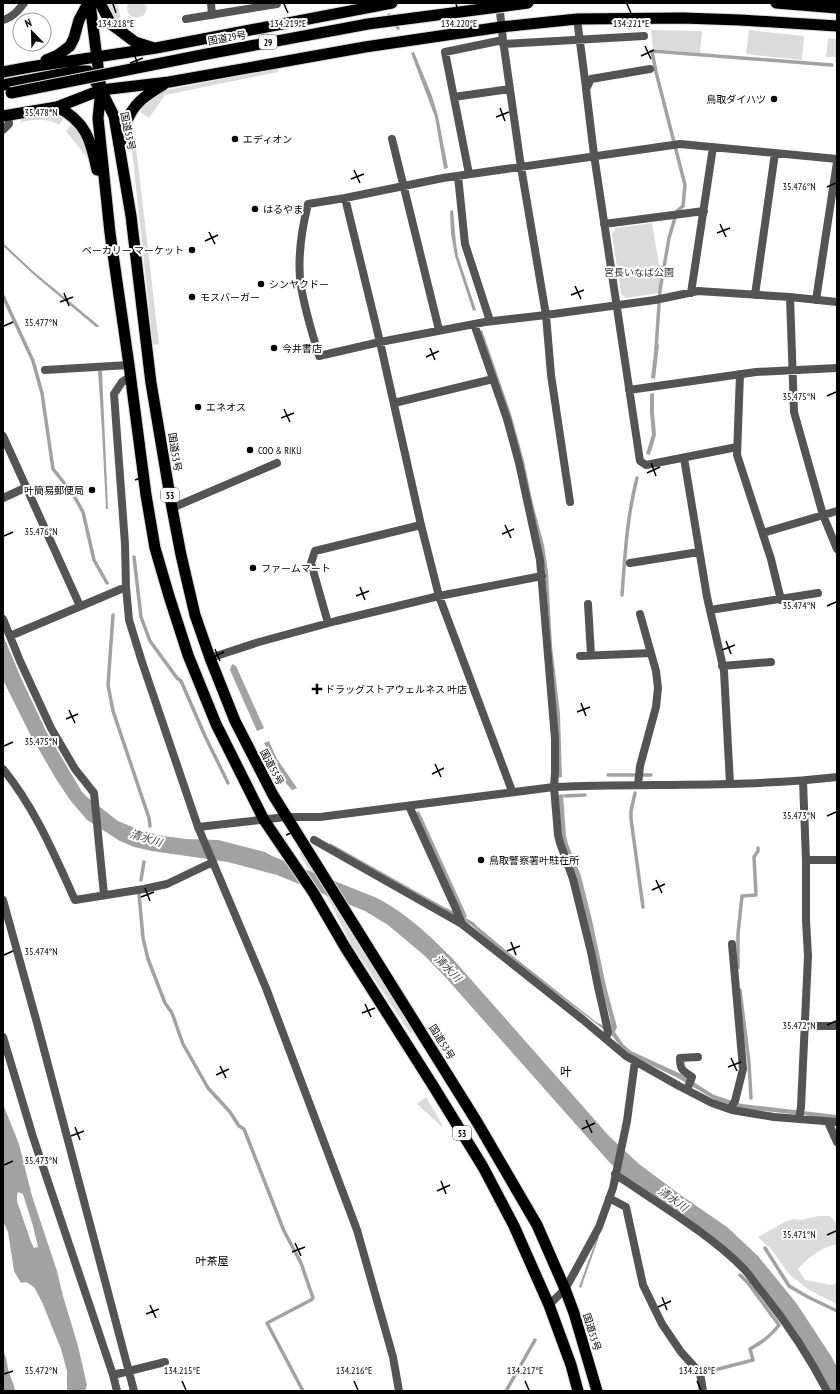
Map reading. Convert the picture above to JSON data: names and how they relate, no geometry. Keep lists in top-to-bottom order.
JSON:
{
  "streets": {
    "highway": [
      "国道29号",
      "29",
      "国道53号",
      "53"
    ]
  },
  "crossings": [
    ["国道29号", "29"],
    ["29", "国道53号"]
  ],
  "districts": ["叶", "叶茶屋"],
  "water": ["清水川"],
  "parks": ["宮長いなば公園"],
  "places": {
    "other": [
      "鳥取ダイハツ",
      "エディオン",
      "はるやま",
      "ベーカリー マーケット",
      "シンヤクドー",
      "モスバーガー",
      "今井書店",
      "エネオス",
      "COO & RIKU",
      "叶簡易郵便局",
      "ファームマート",
      "鳥取警察署叶駐在所"
    ],
    "health": ["ドラッグストアウェルネス 叶店"]
  },
  "north": "top left",
  "coordinates": [
    "134.218°E",
    "134.219°E",
    "134.220°E",
    "134.221°E",
    "35.478°N",
    "35.476°N",
    "35.477°N",
    "35.475°N",
    "35.474°N",
    "35.473°N",
    "35.472°N",
    "35.471°N",
    "134.215°E",
    "134.216°E",
    "134.217°E"
  ]
}
